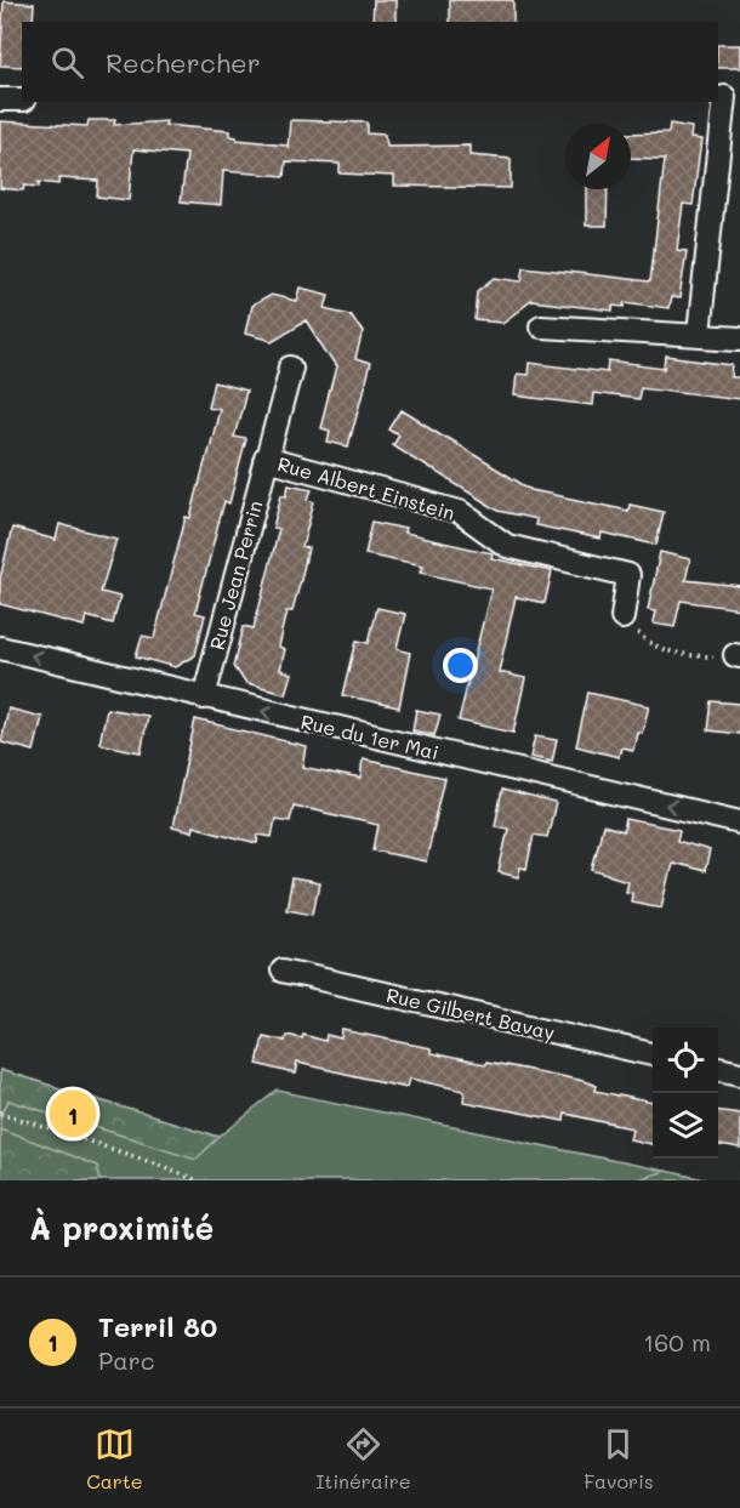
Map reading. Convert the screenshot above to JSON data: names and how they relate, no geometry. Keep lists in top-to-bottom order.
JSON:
{
  "streets": {
    "street": [
      "Rue Albert Einstein",
      "Rue Jean Perrin",
      "Rue du 1er Mai",
      "Rue Gilbert Bavay"
    ]
  },
  "crossings": [
    ["Rue Albert Einstein", "Rue Jean Perrin"],
    ["Rue Jean Perrin", "Rue du 1er Mai"]
  ],
  "one_way": ["Rue du 1er Mai"],
  "north": "top right",
  "page": {
    "search": "Rechercher",
    "pins": "1",
    "heading": "À proximité",
    "list": [
      {
        "mark": "1",
        "name": "Terril 80",
        "note": "Parc",
        "value": "160 m"
      }
    ],
    "nav": ["Carte", "Itinéraire", "Favoris"]
  }
}
